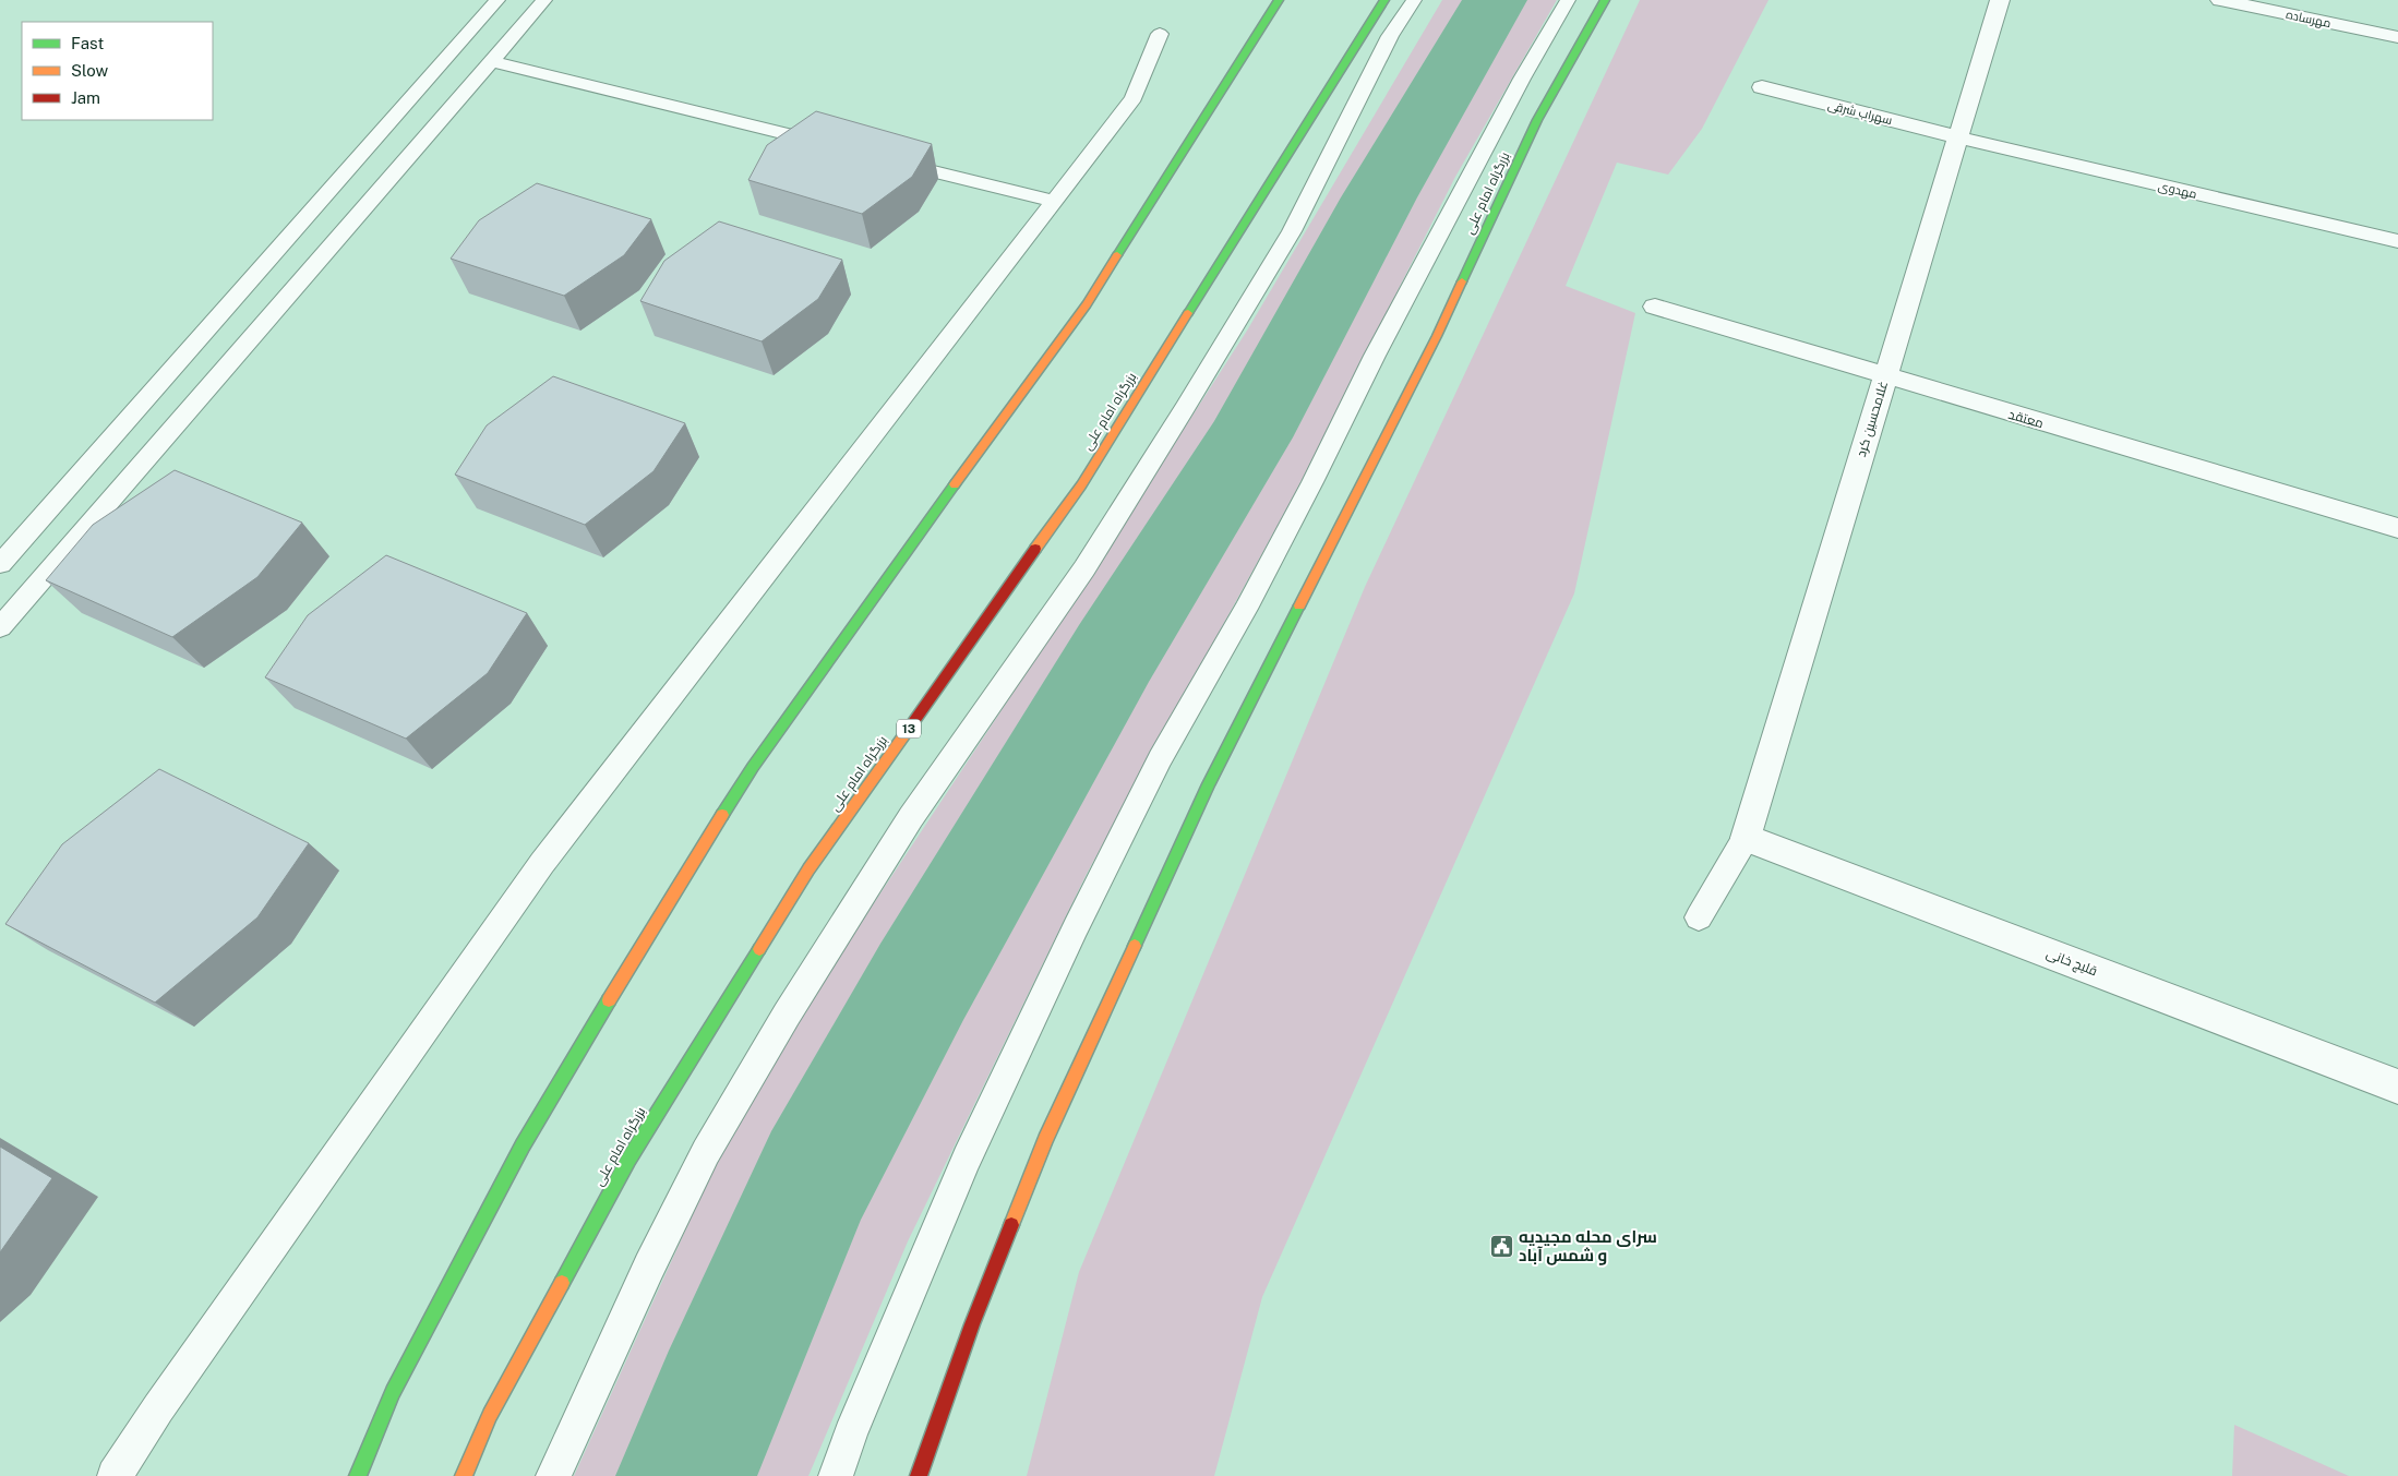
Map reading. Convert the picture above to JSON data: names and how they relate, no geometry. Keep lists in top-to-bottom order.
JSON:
{
  "streets": {
    "highway": ["بزرگراه امام علی", "13"],
    "street": [
      "مهرساده",
      "سهراب شرقی",
      "مهدوی",
      "غلامحسین کرد",
      "معتقد",
      "قلیچ خانی"
    ]
  },
  "crossings": [
    ["سهراب شرقی", "مهدوی"],
    ["سهراب شرقی", "غلامحسین کرد"],
    ["مهدوی", "غلامحسین کرد"],
    ["غلامحسین کرد", "معتقد"],
    ["غلامحسین کرد", "قلیچ خانی"]
  ],
  "places": {
    "public building": ["سرای محله مجیدیه و شمس آباد"]
  },
  "legend": ["Fast", "Slow", "Jam"]
}
